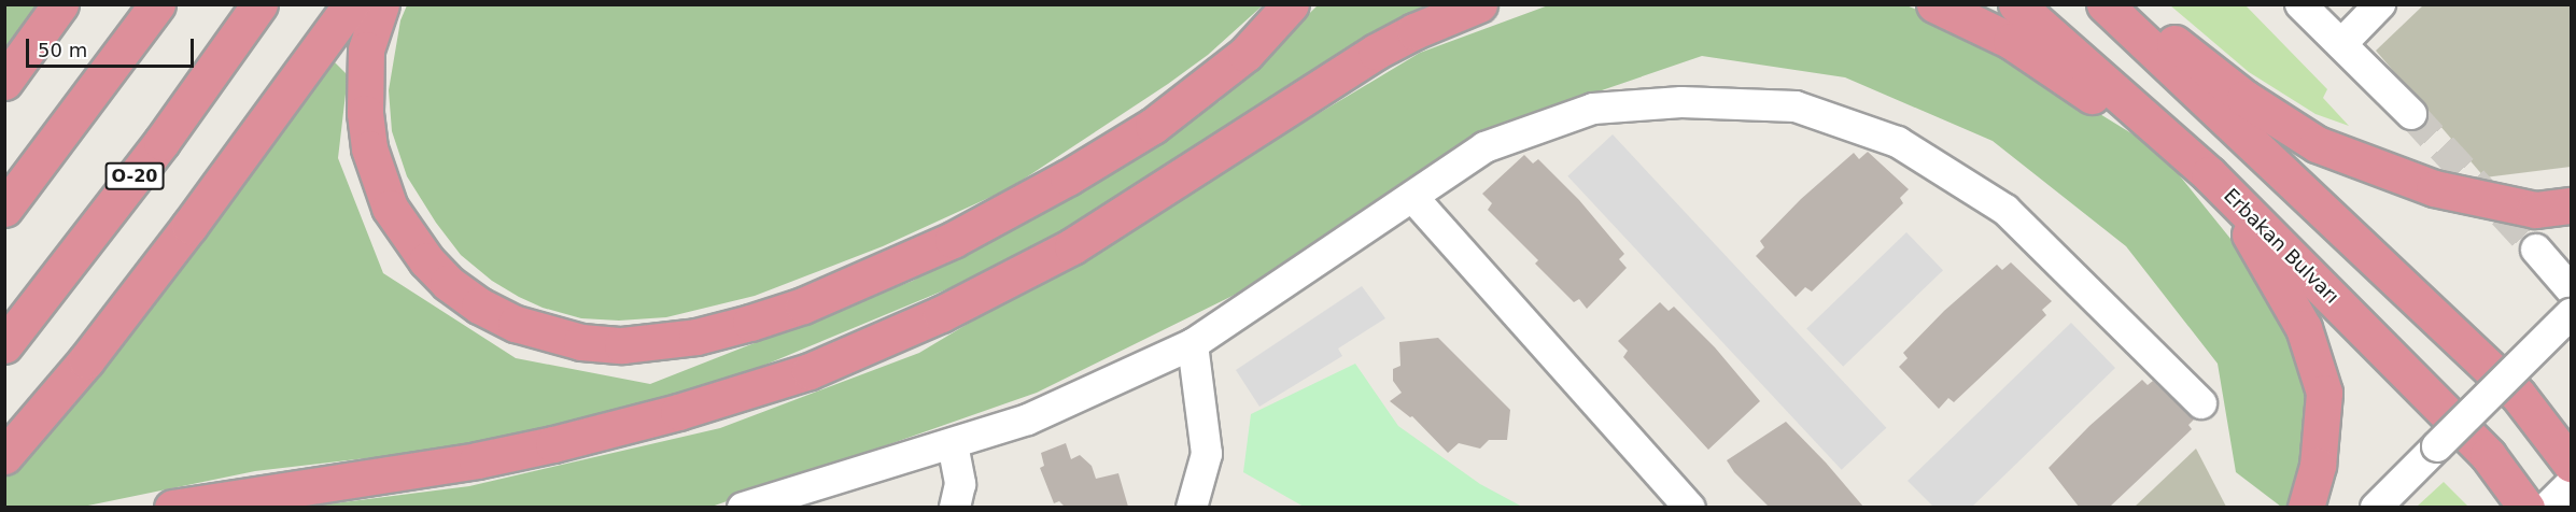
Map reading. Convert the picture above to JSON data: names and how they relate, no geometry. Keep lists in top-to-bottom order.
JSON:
{
  "streets": {
    "highway": ["O-20", "Erbakan Bulvarı"]
  },
  "scale_bar": "50 m"
}
